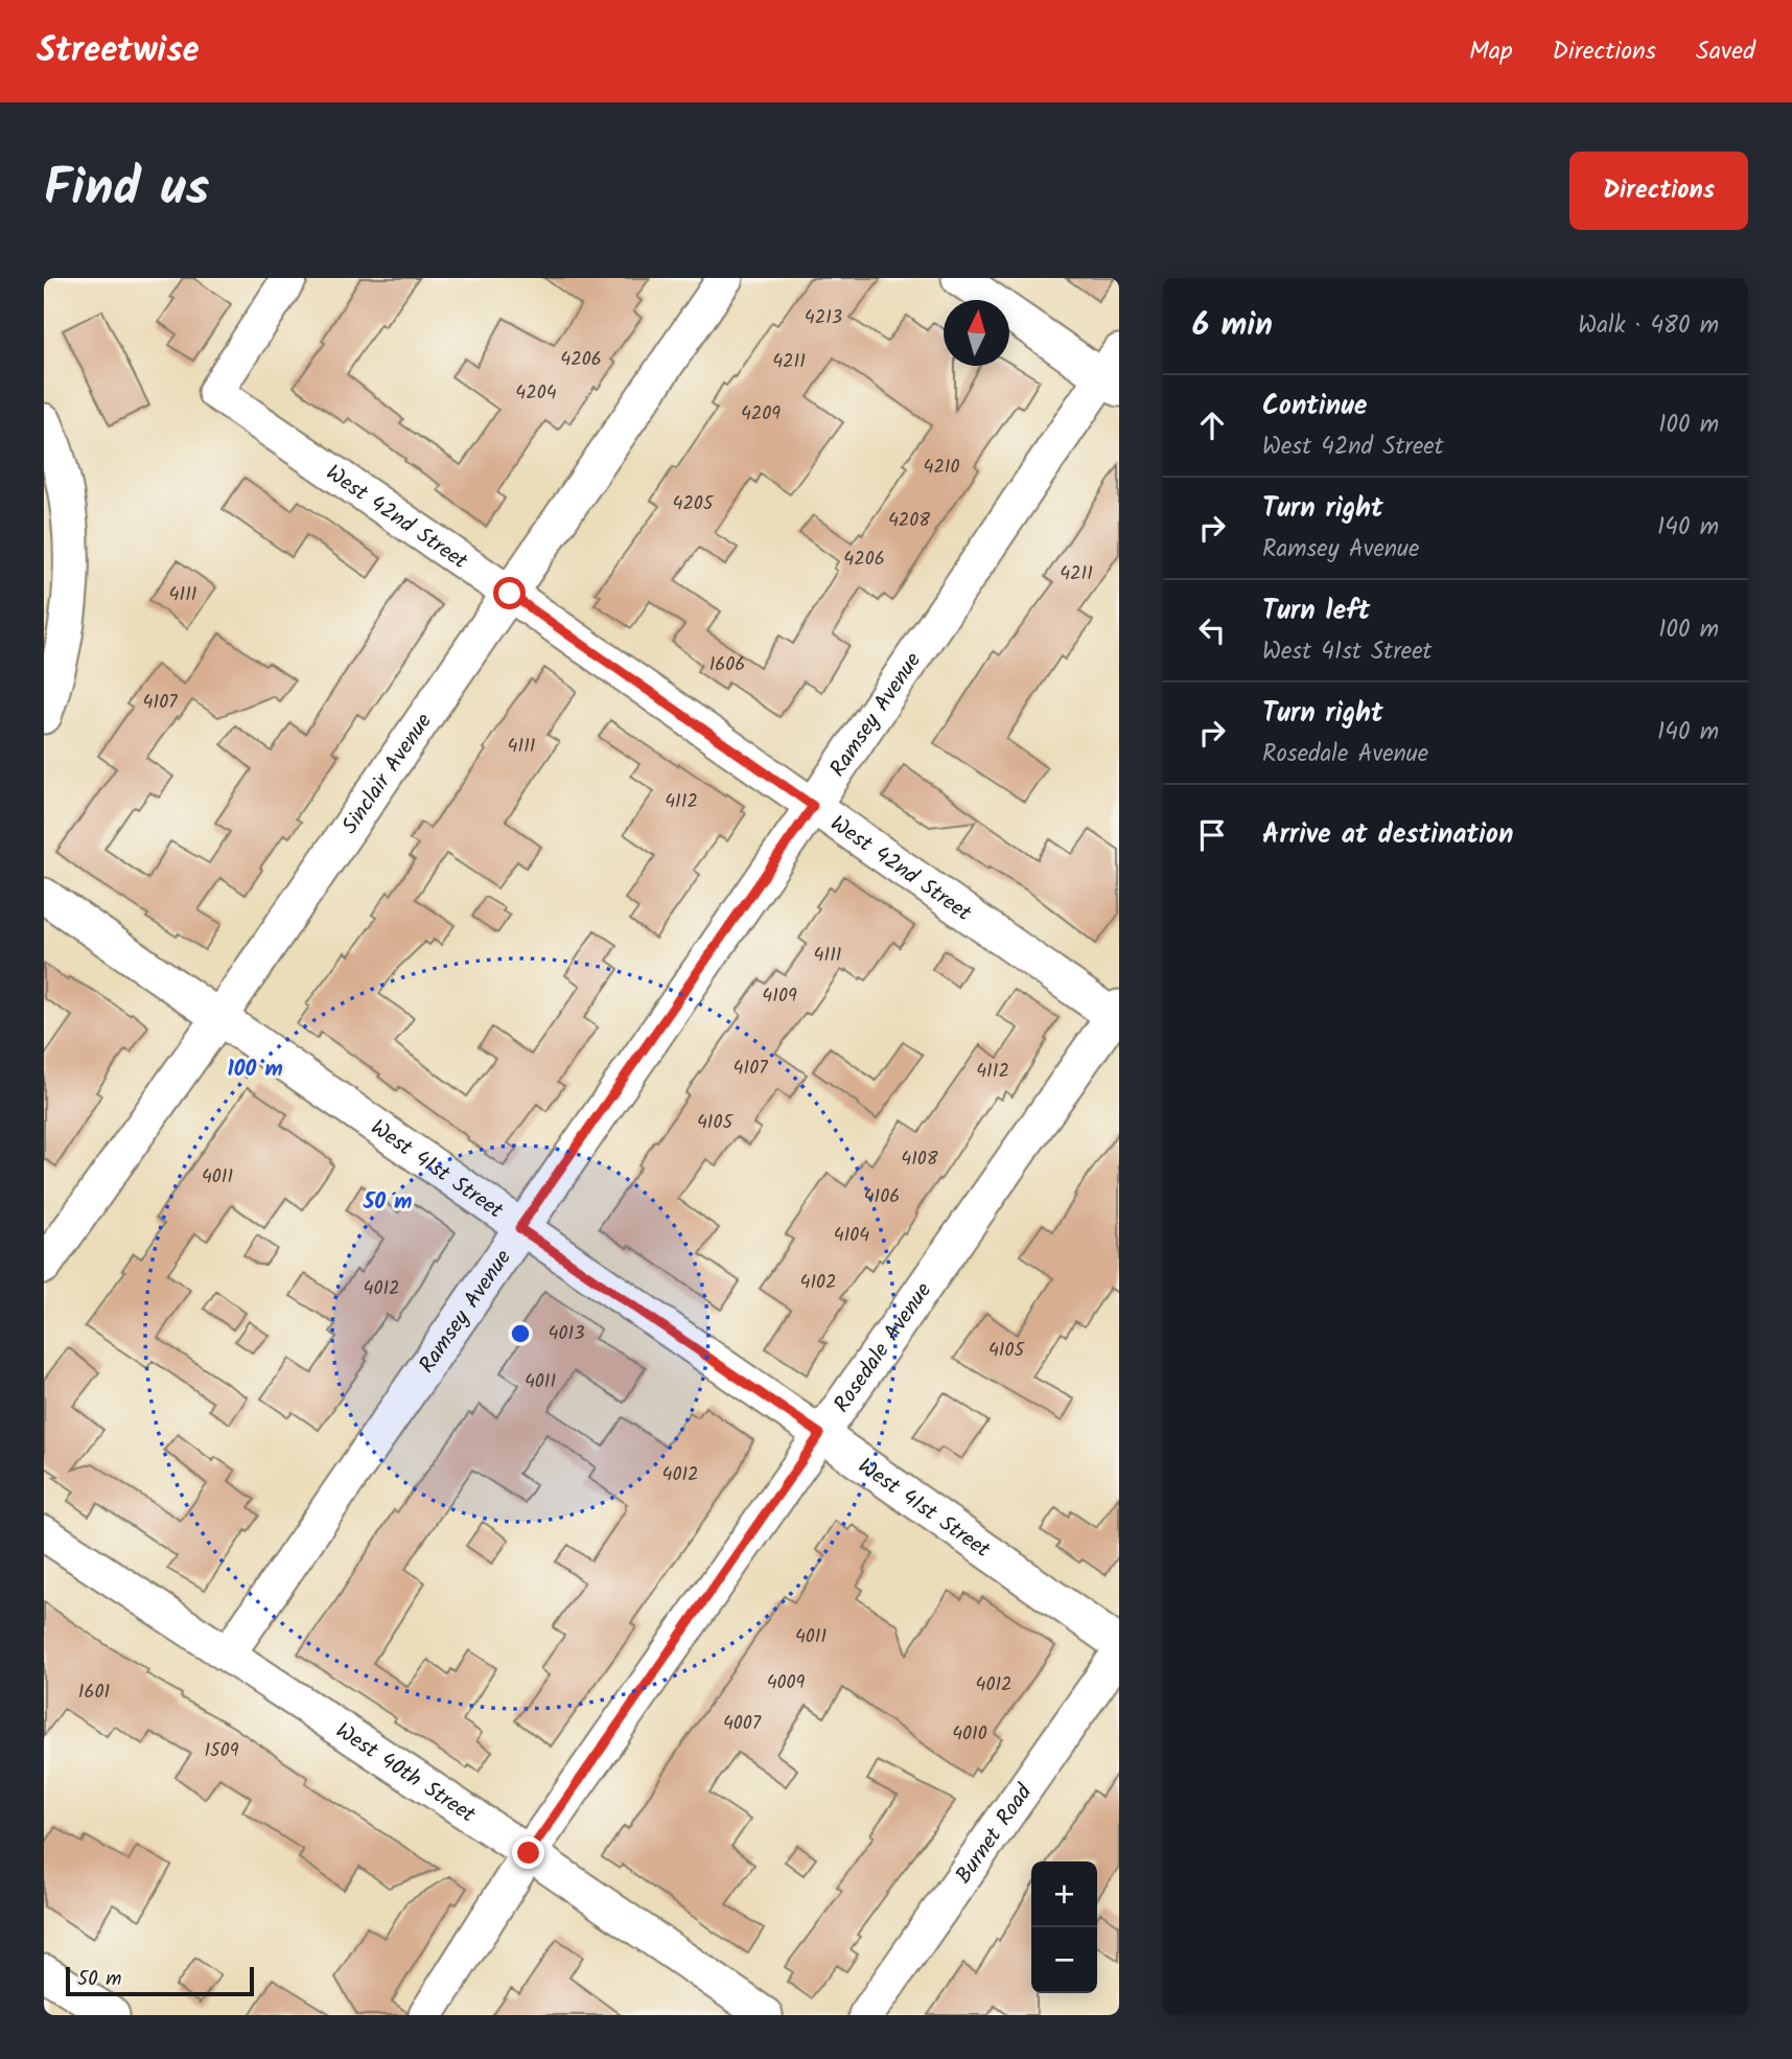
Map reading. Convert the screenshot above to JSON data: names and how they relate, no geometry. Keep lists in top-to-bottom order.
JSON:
{
  "streets": {
    "street": [
      "West 42nd Street",
      "Ramsey Avenue",
      "Sinclair Avenue",
      "West 41st Street",
      "Rosedale Avenue",
      "West 40th Street",
      "Burnet Road"
    ]
  },
  "crossings": [
    ["West 42nd Street", "Ramsey Avenue"],
    ["West 42nd Street", "Sinclair Avenue"],
    ["West 42nd Street", "Rosedale Avenue"],
    ["Ramsey Avenue", "West 41st Street"],
    ["Ramsey Avenue", "West 40th Street"],
    ["Sinclair Avenue", "West 41st Street"],
    ["West 41st Street", "Rosedale Avenue"],
    ["Rosedale Avenue", "West 40th Street"]
  ],
  "house_numbers": [
    "4213",
    "4206",
    "4211",
    "4204",
    "4209",
    "4210",
    "4205",
    "4208",
    "4206",
    "4211",
    "4111",
    "1606",
    "4107",
    "4111",
    "4112",
    "4111",
    "4109",
    "4107",
    "4112",
    "4105",
    "4108",
    "4011",
    "4106",
    "4104",
    "4102",
    "4012",
    "4013",
    "4105",
    "4011",
    "4012",
    "4011",
    "4009",
    "4012",
    "1601",
    "4007",
    "4010",
    "1509"
  ],
  "scale_bar": "50 m",
  "north": "top",
  "page": {
    "header": "Streetwise",
    "nav": ["Map", "Directions", "Saved"],
    "title": "Find us",
    "buttons": "Directions",
    "heading": ["6 min", "Walk · 480 m"],
    "list": [
      ["Continue", "West 42nd Street", "100 m"],
      ["Turn right", "Ramsey Avenue", "140 m"],
      ["Turn left", "West 41st Street", "100 m"],
      ["Turn right", "Rosedale Avenue", "140 m"],
      "Arrive at destination"
    ],
    "map_buttons": ["+", "−"],
    "scale": "50 m"
  },
  "rings": ["100 m", "50 m"]
}
